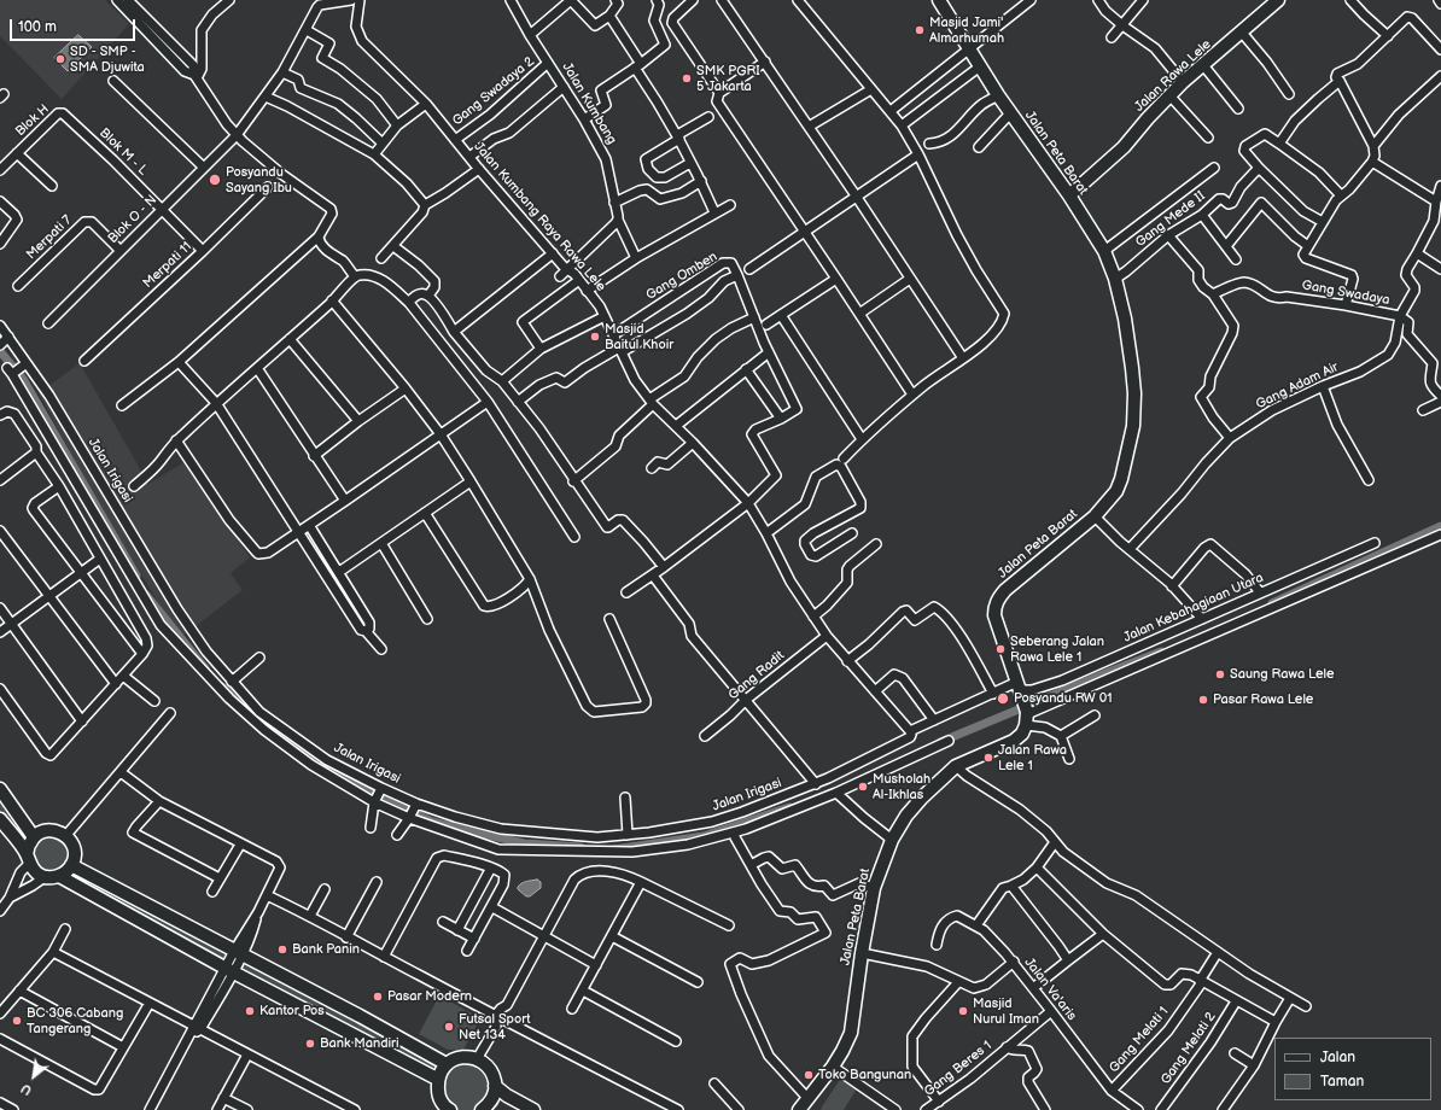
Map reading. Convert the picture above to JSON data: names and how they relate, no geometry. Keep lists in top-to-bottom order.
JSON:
{
  "streets": {
    "street": [
      "Jalan Rawa Lele",
      "Gang Swadaya 2",
      "Jalan Kumbang",
      "Blok H",
      "Blok M - L",
      "Jalan Peta Barat",
      "Jalan Kumbang Raya Rawa Lele",
      "Blok O - N",
      "Gang Mede II",
      "Merpati 7",
      "Merpati 11",
      "Gang Omben",
      "Gang Swadaya",
      "Gang Adam Air",
      "Jalan Irigasi",
      "Jalan Kebahagiaan Utara",
      "Gang Radit",
      "Jalan Va'aris",
      "Gang Melati 1",
      "Gang Melati 2",
      "Gang Beres 1"
    ]
  },
  "crossings": [
    ["Jalan Rawa Lele", "Jalan Peta Barat"],
    ["Gang Swadaya 2", "Jalan Kumbang"],
    ["Gang Swadaya 2", "Jalan Kumbang Raya Rawa Lele"],
    ["Blok H", "Blok M - L"],
    ["Blok M - L", "Blok O - N"],
    ["Blok M - L", "Merpati 11"],
    ["Jalan Peta Barat", "Gang Mede II"],
    ["Jalan Peta Barat", "Jalan Kebahagiaan Utara"],
    ["Jalan Peta Barat", "Jalan Va'aris"],
    ["Jalan Kumbang Raya Rawa Lele", "Gang Omben"],
    ["Jalan Kumbang Raya Rawa Lele", "Jalan Irigasi"],
    ["Jalan Kumbang Raya Rawa Lele", "Gang Radit"],
    ["Blok O - N", "Merpati 7"],
    ["Gang Swadaya", "Gang Adam Air"],
    ["Jalan Va'aris", "Gang Melati 1"],
    ["Jalan Va'aris", "Gang Beres 1"]
  ],
  "places": [
    "Masjid Jami' Almarhumah",
    "SD - SMP - SMA Djuwita",
    "SMK PGRI 5 Jakarta",
    "Posyandu Sayang Ibu",
    "Masjid Baitul Khoir",
    "Seberang Jalan Rawa Lele 1",
    "Saung Rawa Lele",
    "Posyandu RW 01",
    "Pasar Rawa Lele",
    "Jalan Rawa Lele 1",
    "Musholah Al-Ikhlas",
    "Bank Panin",
    "Pasar Modern",
    "Kantor Pos",
    "Masjid Nurul Iman",
    "BC 306 Cabang Tangerang",
    "Futsal Sport Net 134",
    "Bank Mandiri",
    "Toko Bangunan"
  ],
  "legend": ["Jalan", "Taman"],
  "scale_bar": "100 m",
  "north": "bottom left"
}
